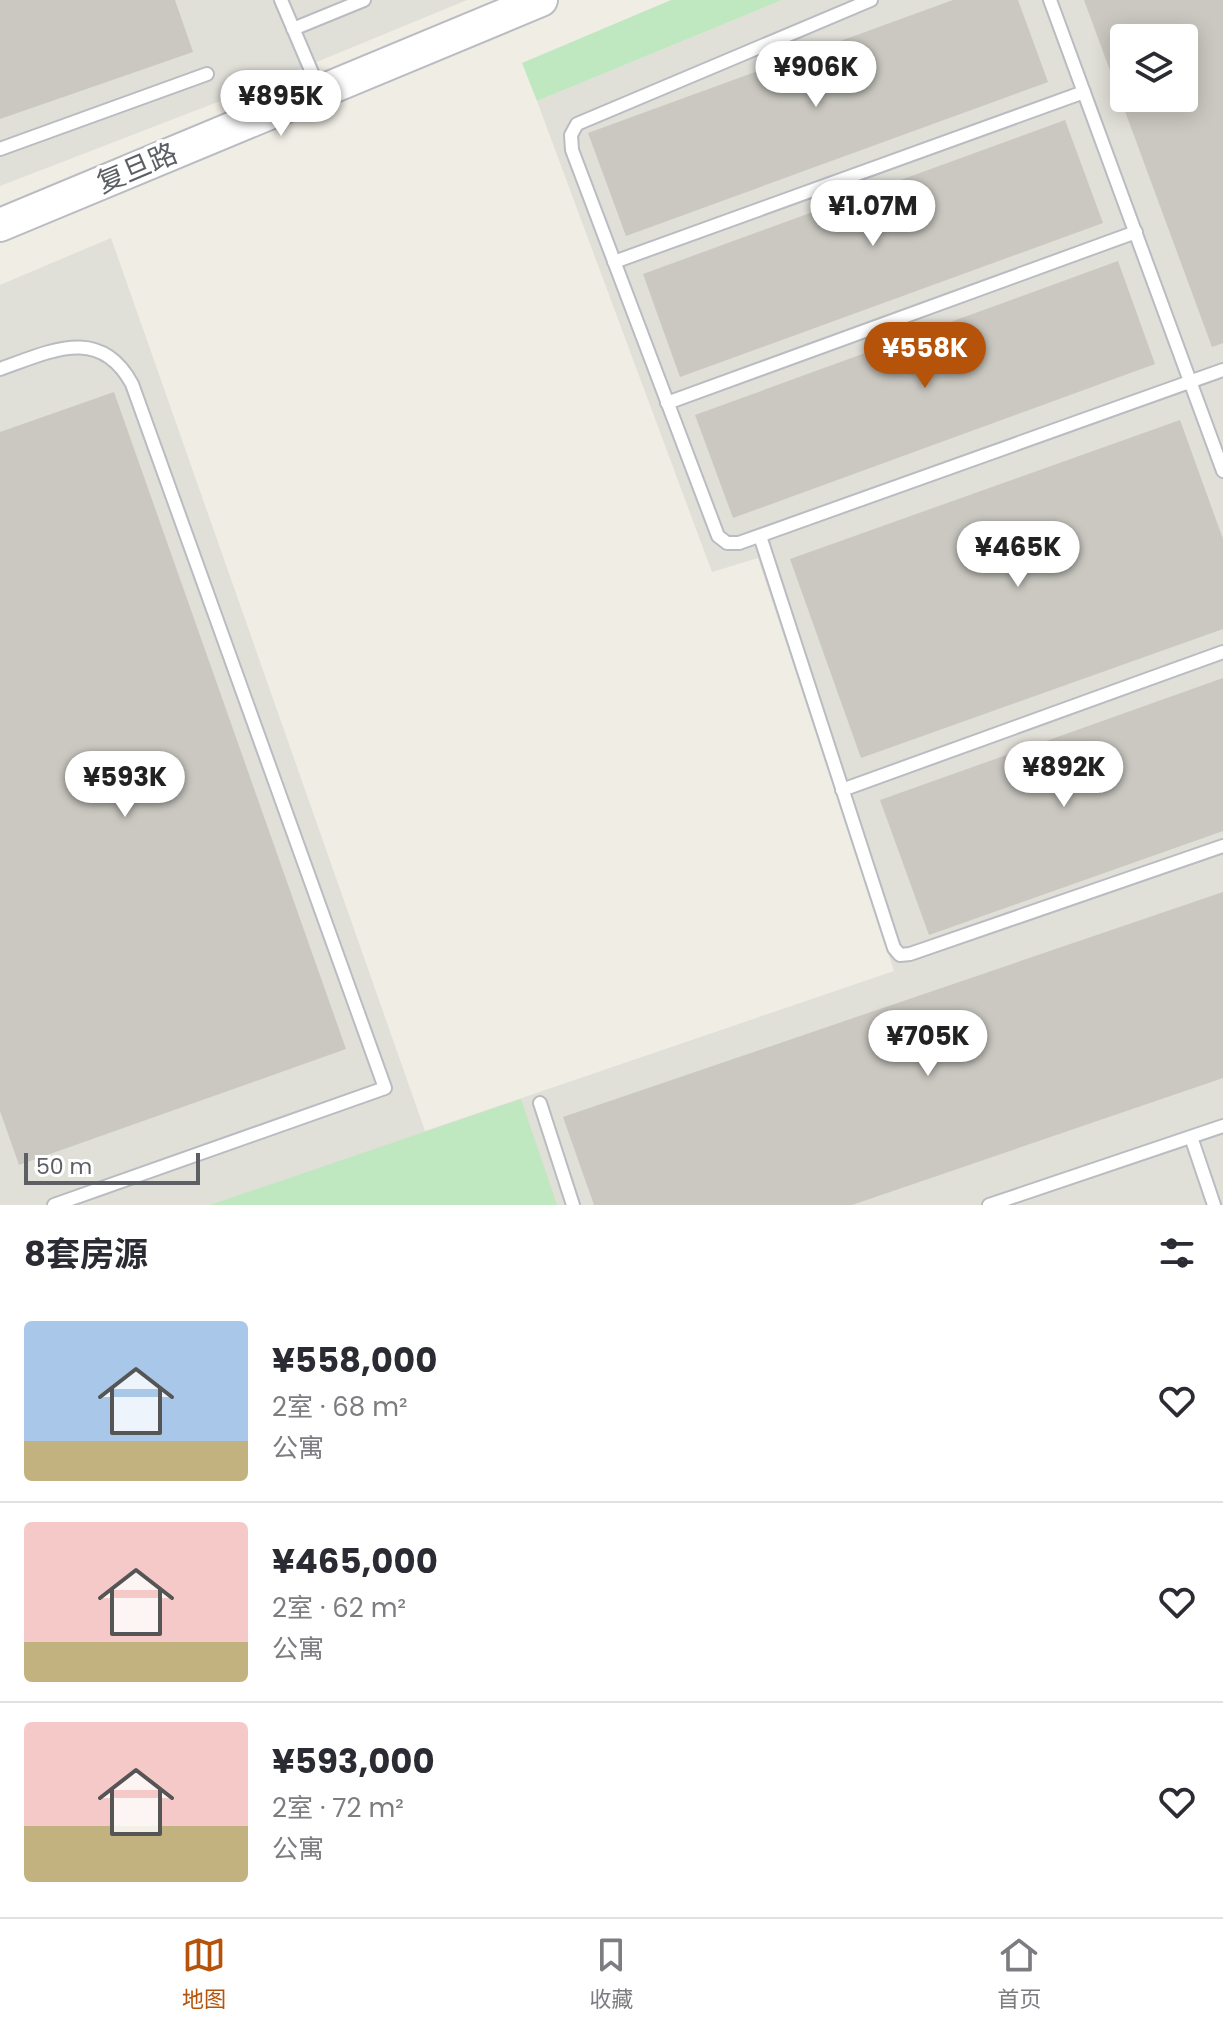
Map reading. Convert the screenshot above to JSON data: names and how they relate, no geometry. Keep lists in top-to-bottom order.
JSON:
{
  "streets": {
    "street": ["复旦路"]
  },
  "scale_bar": "50 m",
  "page": {
    "price": [
      "¥906K",
      "¥895K",
      "¥1.07M",
      "¥558K",
      "¥465K",
      "¥892K",
      "¥593K",
      "¥705K"
    ],
    "scale": "50 m",
    "heading": "8套房源",
    "list": [
      {
        "name": "¥558,000",
        "note": "2室 · 68 m² · 公寓"
      },
      {
        "name": "¥465,000",
        "note": "2室 · 62 m² · 公寓"
      },
      {
        "name": "¥593,000",
        "note": "2室 · 72 m² · 公寓"
      }
    ],
    "tabs": ["地图", "收藏", "首页"]
  }
}
